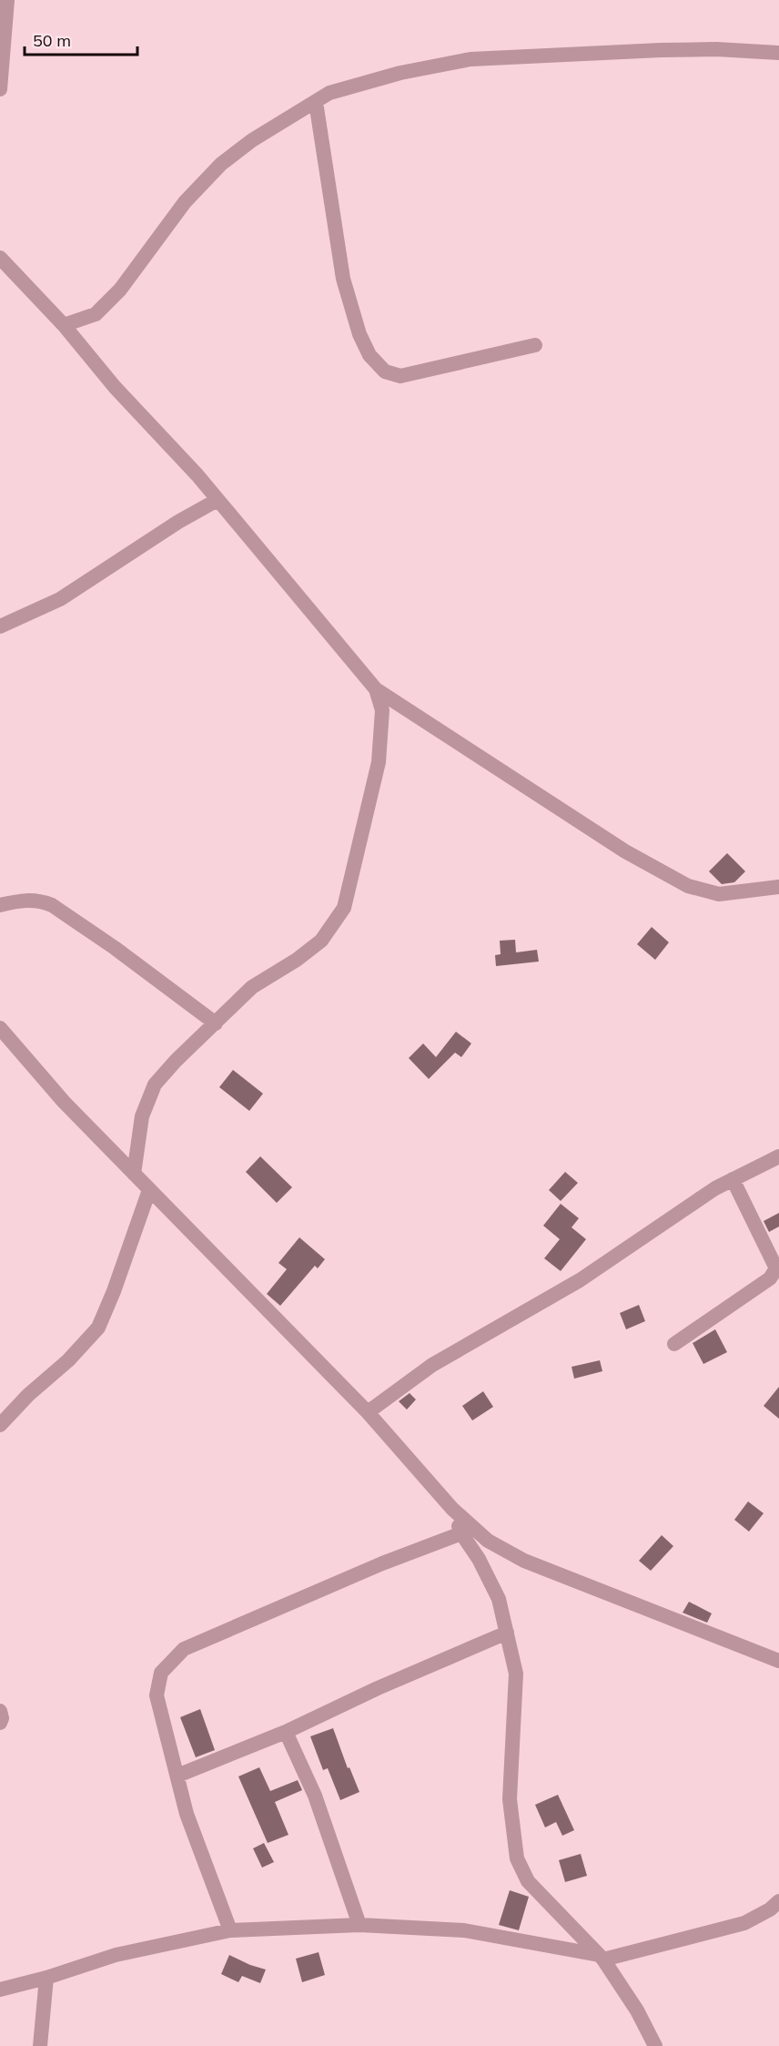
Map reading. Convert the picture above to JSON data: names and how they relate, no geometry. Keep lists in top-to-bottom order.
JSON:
{
  "scale_bar": "50 m"
}
